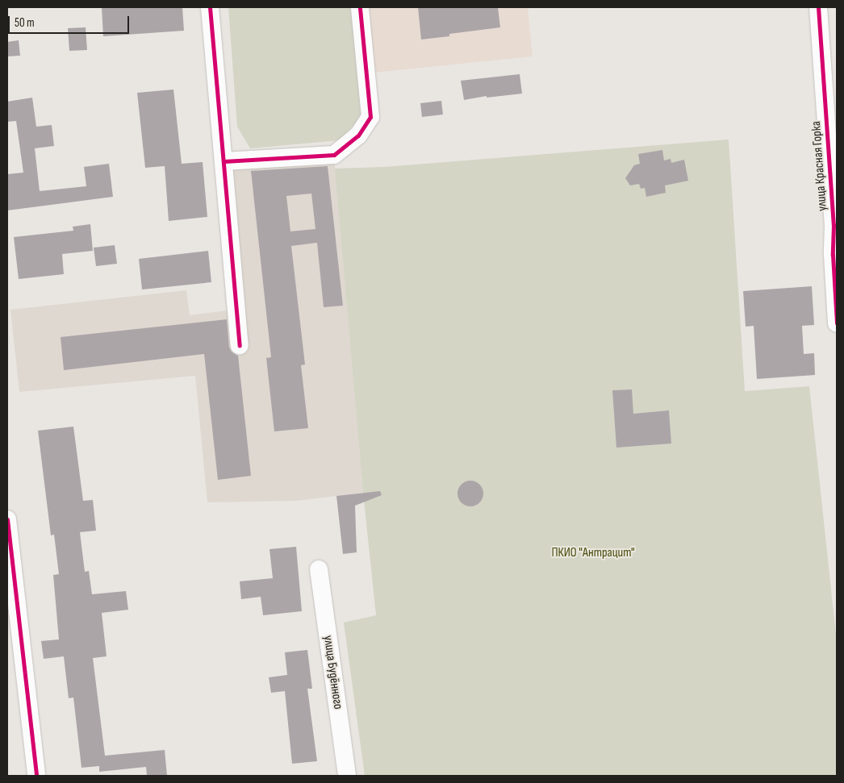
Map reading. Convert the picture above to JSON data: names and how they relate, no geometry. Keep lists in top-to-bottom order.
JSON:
{
  "streets": {
    "street": ["улица Красная Горка", "улица Будённого"]
  },
  "parks": ["ПКИО \"Антрацит\""],
  "scale_bar": "50 m"
}
